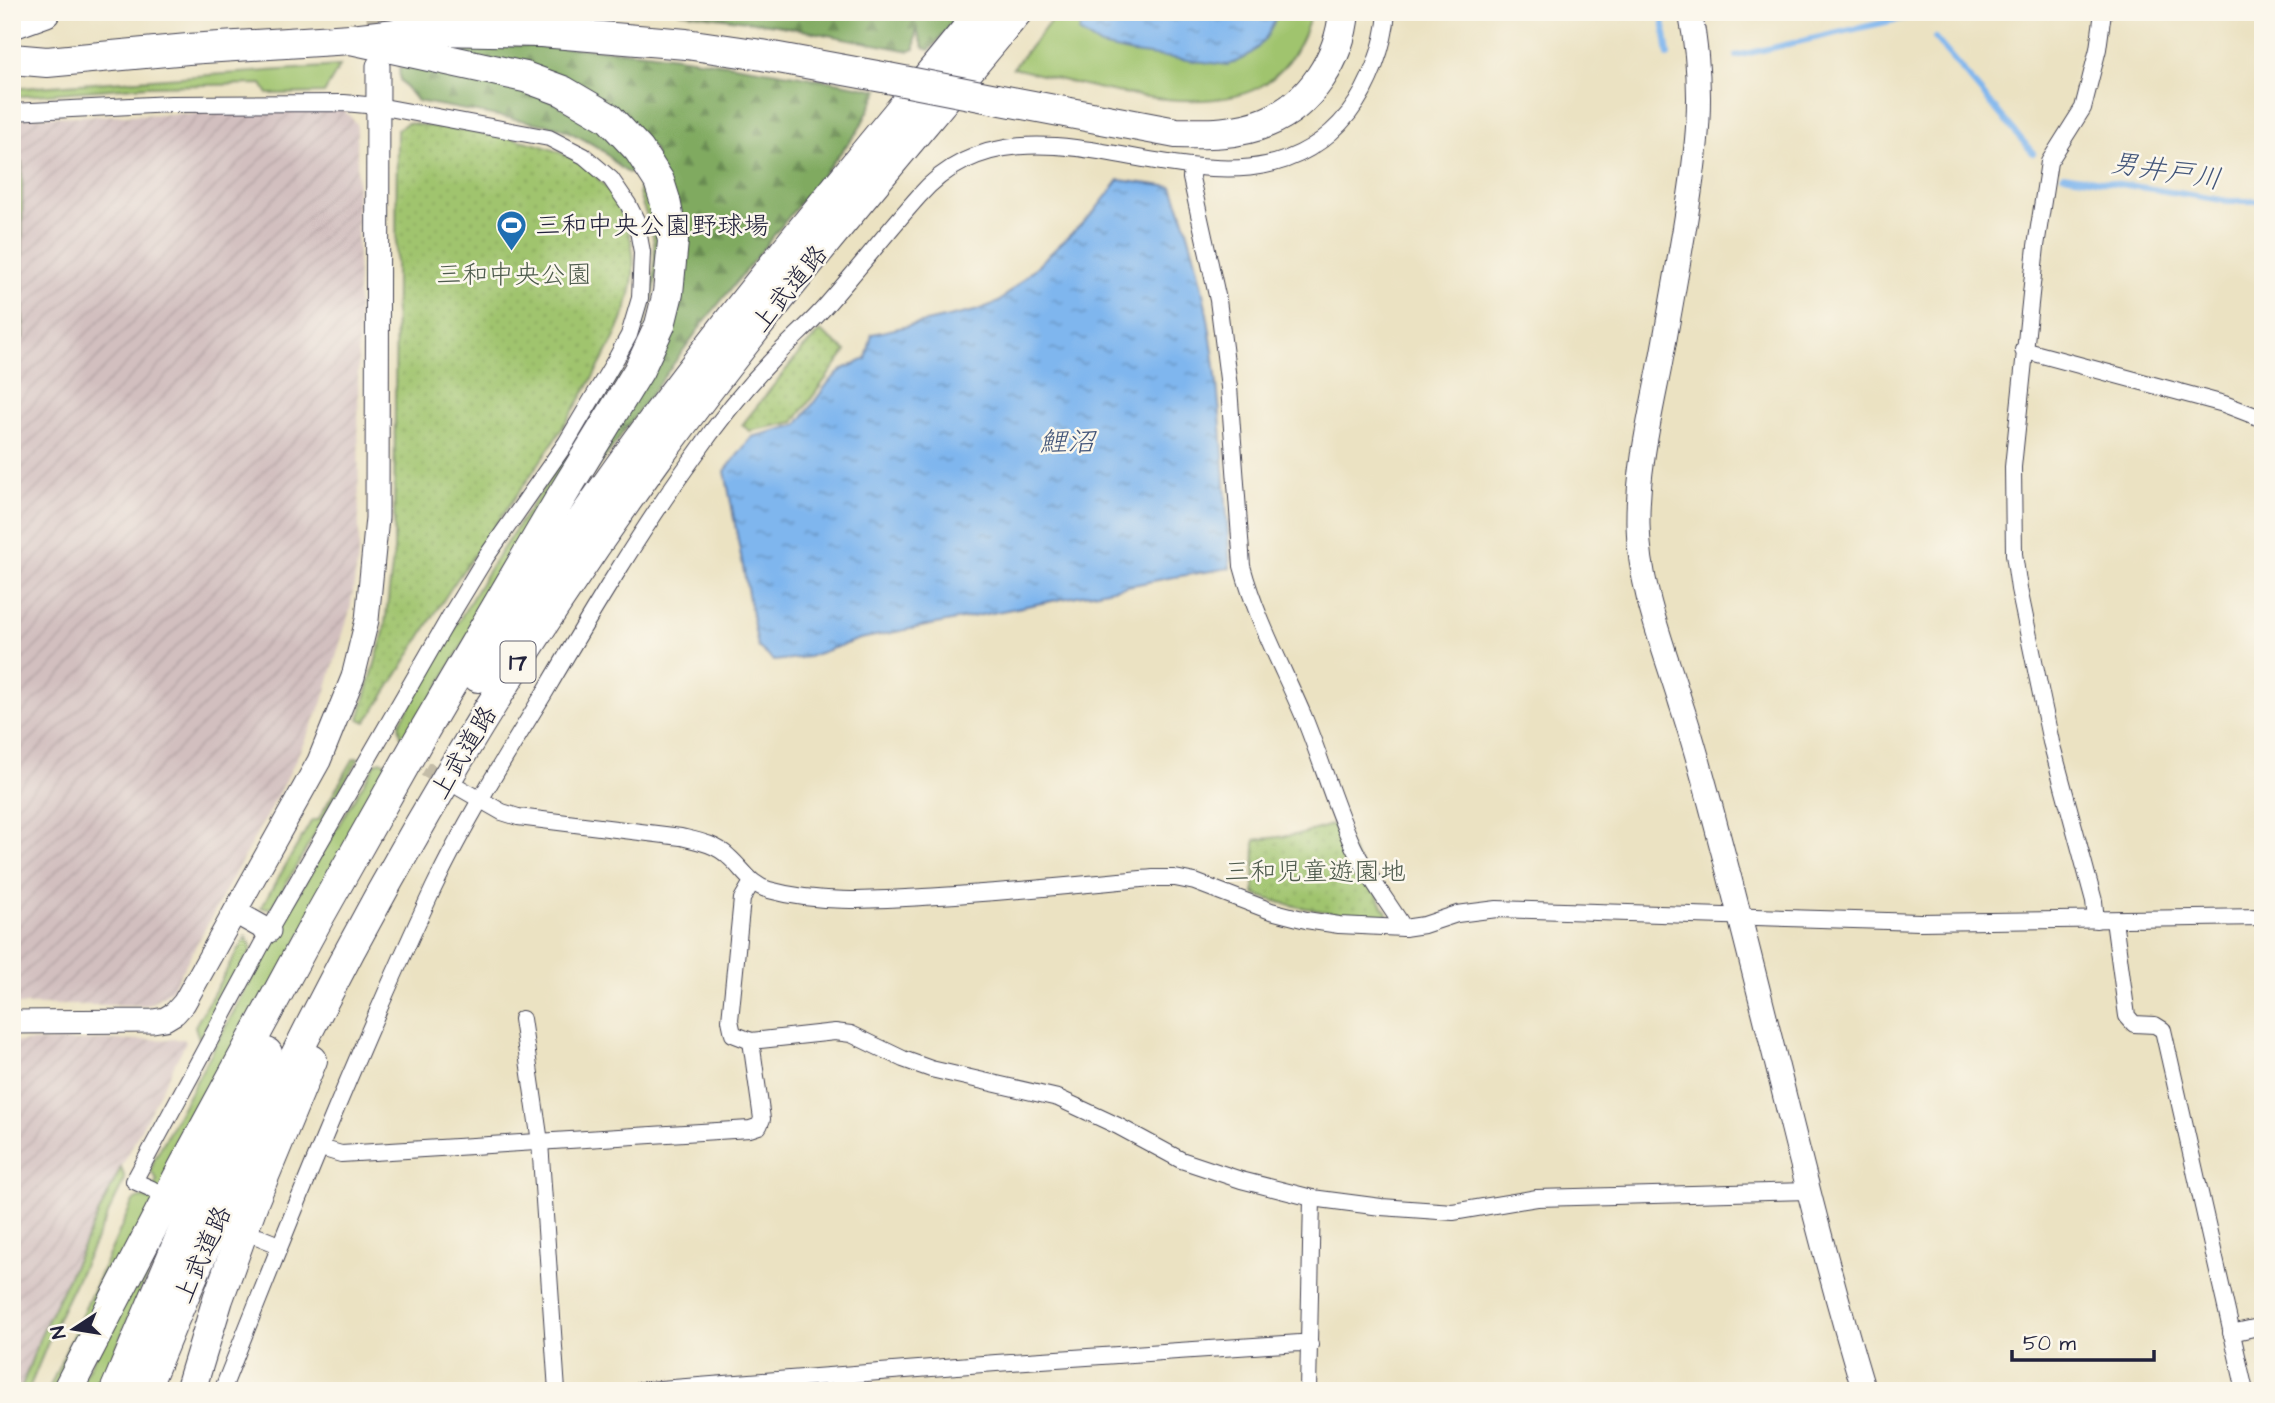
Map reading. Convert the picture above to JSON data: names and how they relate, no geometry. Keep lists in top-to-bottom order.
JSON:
{
  "streets": {
    "highway": ["上武道路", "17"]
  },
  "water": ["男井戸川", "鯉沼"],
  "parks": ["三和中央公園", "三和児童遊園地"],
  "places": {
    "sports": ["三和中央公園野球場"]
  },
  "scale_bar": "50 m",
  "north": "left"
}
